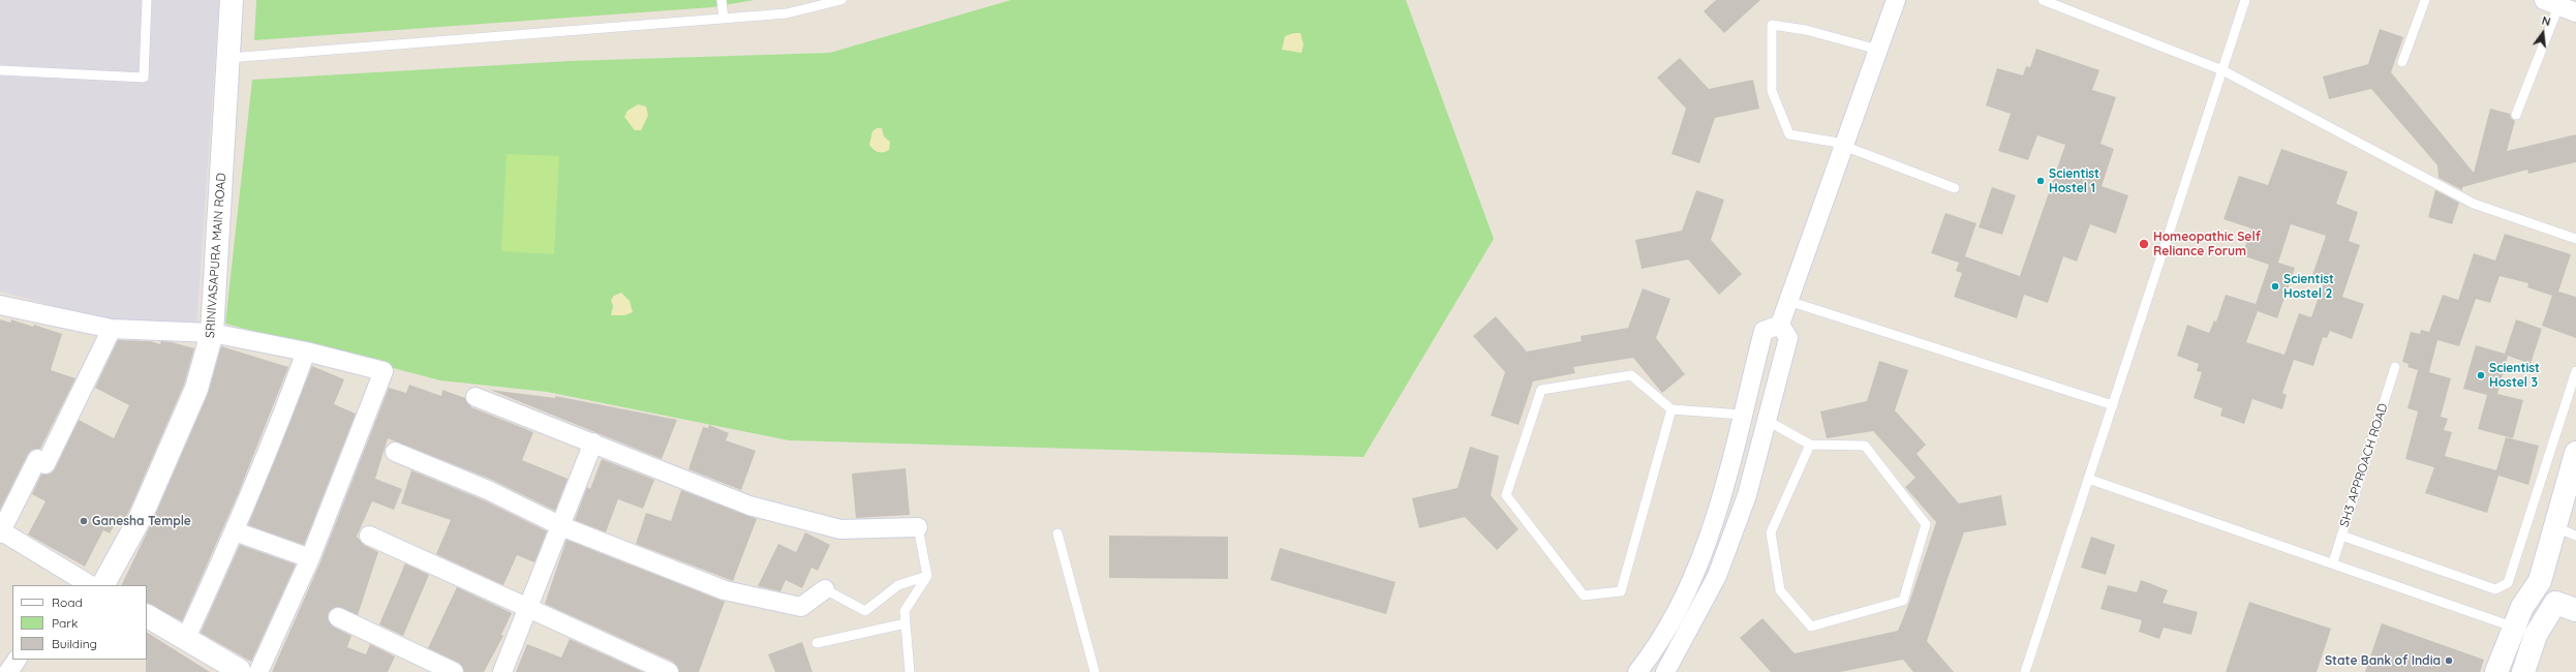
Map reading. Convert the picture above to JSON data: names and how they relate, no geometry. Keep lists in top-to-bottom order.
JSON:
{
  "streets": {
    "street": ["SRINIVASAPURA MAIN ROAD"],
    "lane": ["SH3 APPROACH ROAD"]
  },
  "places": [
    "Scientist Hostel 1",
    "Homeopathic Self Reliance Forum",
    "Scientist Hostel 2",
    "Scientist Hostel 3",
    "Ganesha Temple",
    "State Bank of India"
  ],
  "legend": ["Road", "Park", "Building"],
  "north": "top"
}
